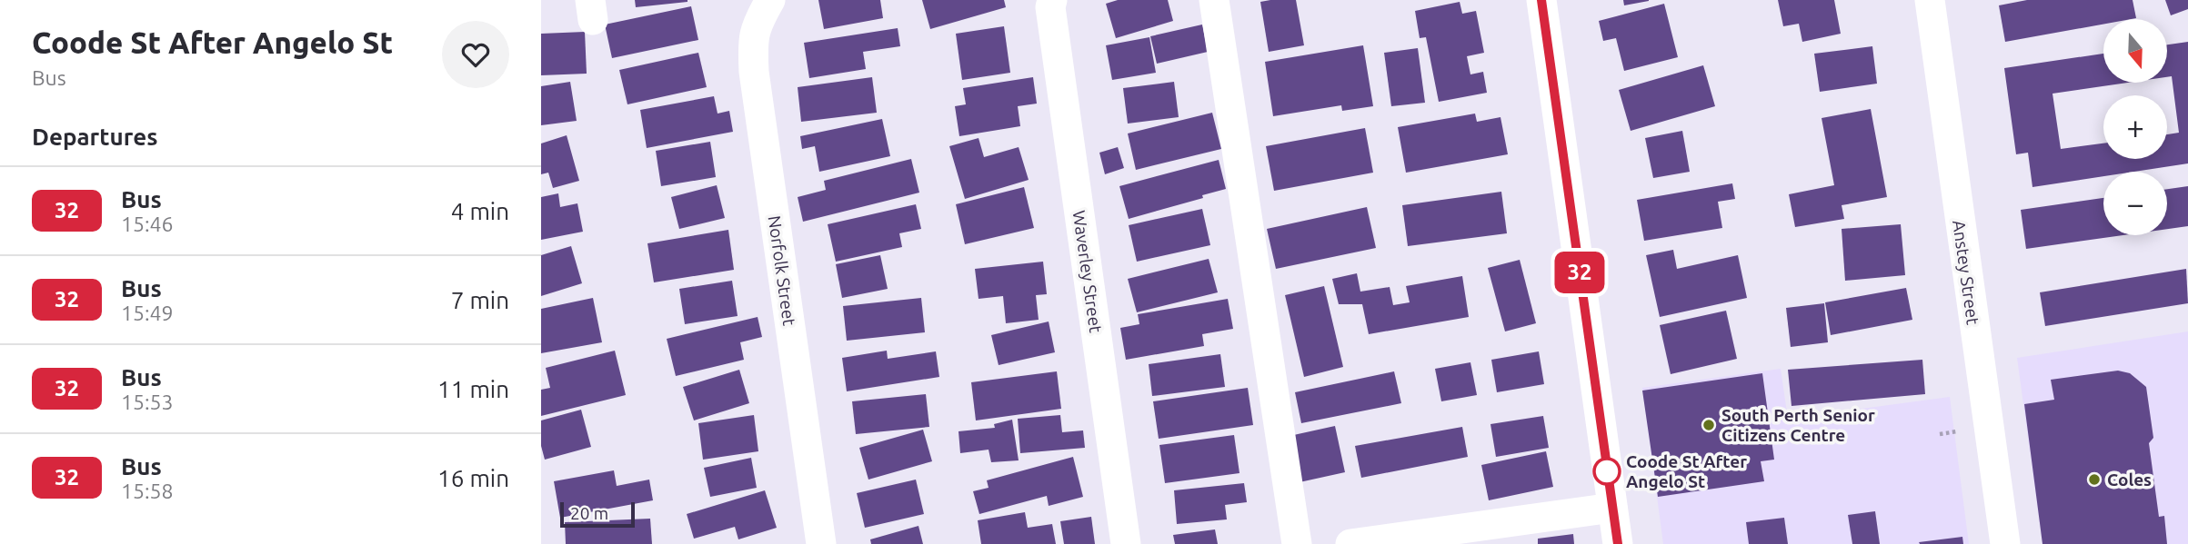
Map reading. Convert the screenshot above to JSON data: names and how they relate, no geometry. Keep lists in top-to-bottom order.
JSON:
{
  "streets": {
    "street": ["Norfolk Street", "Waverley Street", "Anstey Street"]
  },
  "places": ["South Perth Senior Citizens Centre", "Coode St After Angelo St", "Coles"],
  "lines": ["bus line 32"],
  "scale_bar": "20 m",
  "north": "bottom",
  "page": {
    "heading": [
      ["Coode St After Angelo St", "Bus"],
      "Departures"
    ],
    "on_map": "32",
    "map_buttons": ["+", "−"],
    "list": [
      {
        "mark": "32",
        "name": "Bus",
        "note": "15:46",
        "value": "4 min"
      },
      {
        "mark": "32",
        "name": "Bus",
        "note": "15:49",
        "value": "7 min"
      },
      {
        "mark": "32",
        "name": "Bus",
        "note": "15:53",
        "value": "11 min"
      },
      {
        "mark": "32",
        "name": "Bus",
        "note": "15:58",
        "value": "16 min"
      }
    ],
    "scale": "20 m"
  }
}
